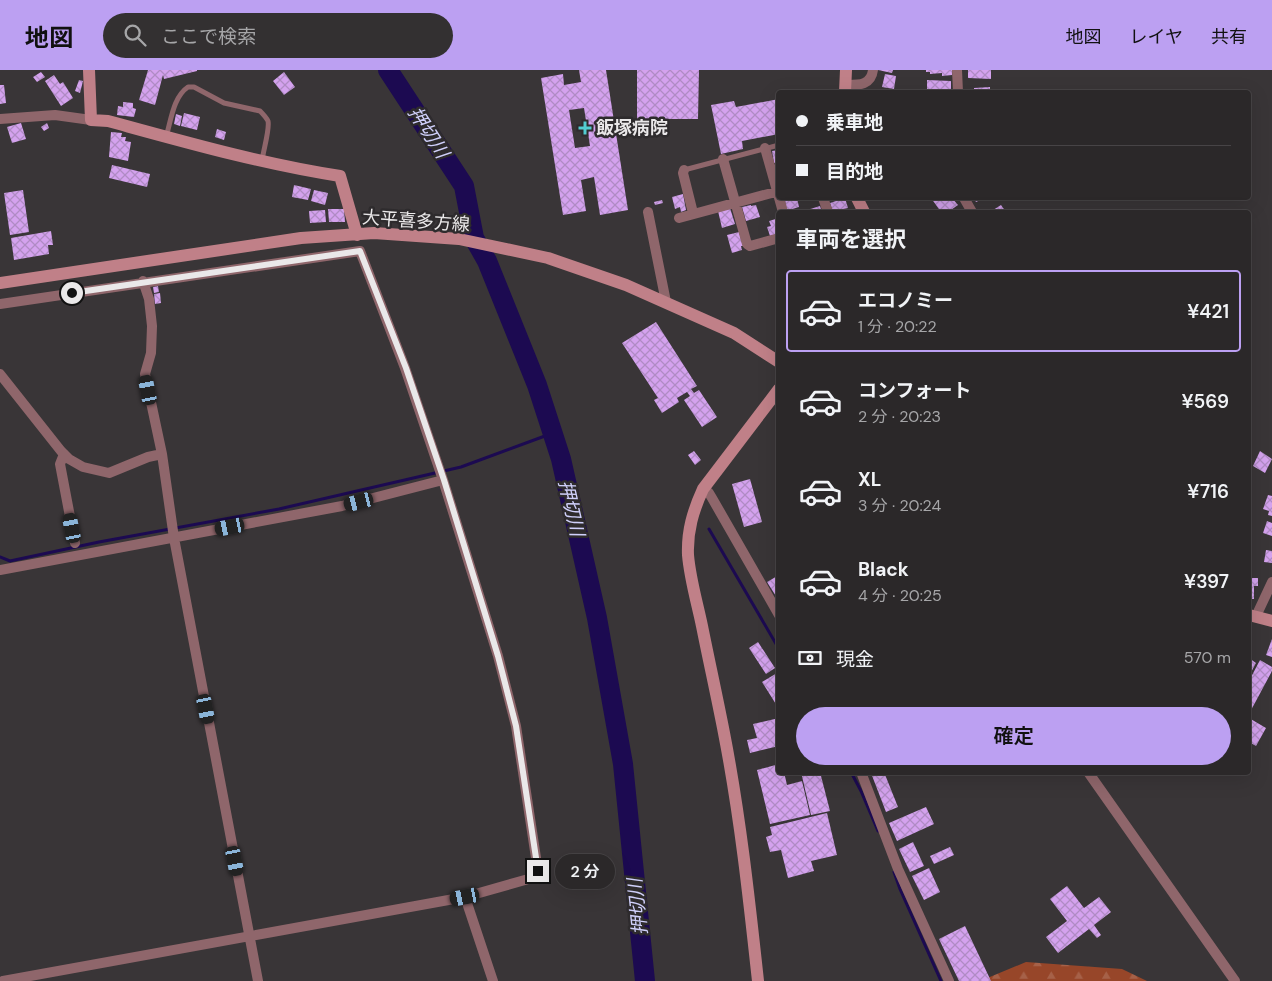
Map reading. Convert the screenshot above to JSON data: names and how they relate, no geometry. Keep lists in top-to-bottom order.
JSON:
{
  "streets": {
    "street": ["大平喜多方線"]
  },
  "water": ["押切川"],
  "places": {
    "health": ["飯塚病院"]
  },
  "page": {
    "header": "地図",
    "search": "ここで検索",
    "nav": ["地図", "レイヤ", "共有"],
    "banner": ["乗車地", "目的地"],
    "heading": "車両を選択",
    "list": [
      {
        "name": "エコノミー",
        "note": "1 分 · 20:22",
        "value": "¥421"
      },
      {
        "name": "コンフォート",
        "note": "2 分 · 20:23",
        "value": "¥569"
      },
      {
        "name": "XL",
        "note": "3 分 · 20:24",
        "value": "¥716"
      },
      {
        "name": "Black",
        "note": "4 分 · 20:25",
        "value": "¥397"
      }
    ],
    "pay": ["現金", "570 m"],
    "buttons": "確定",
    "bubble": "2 分"
  }
}
